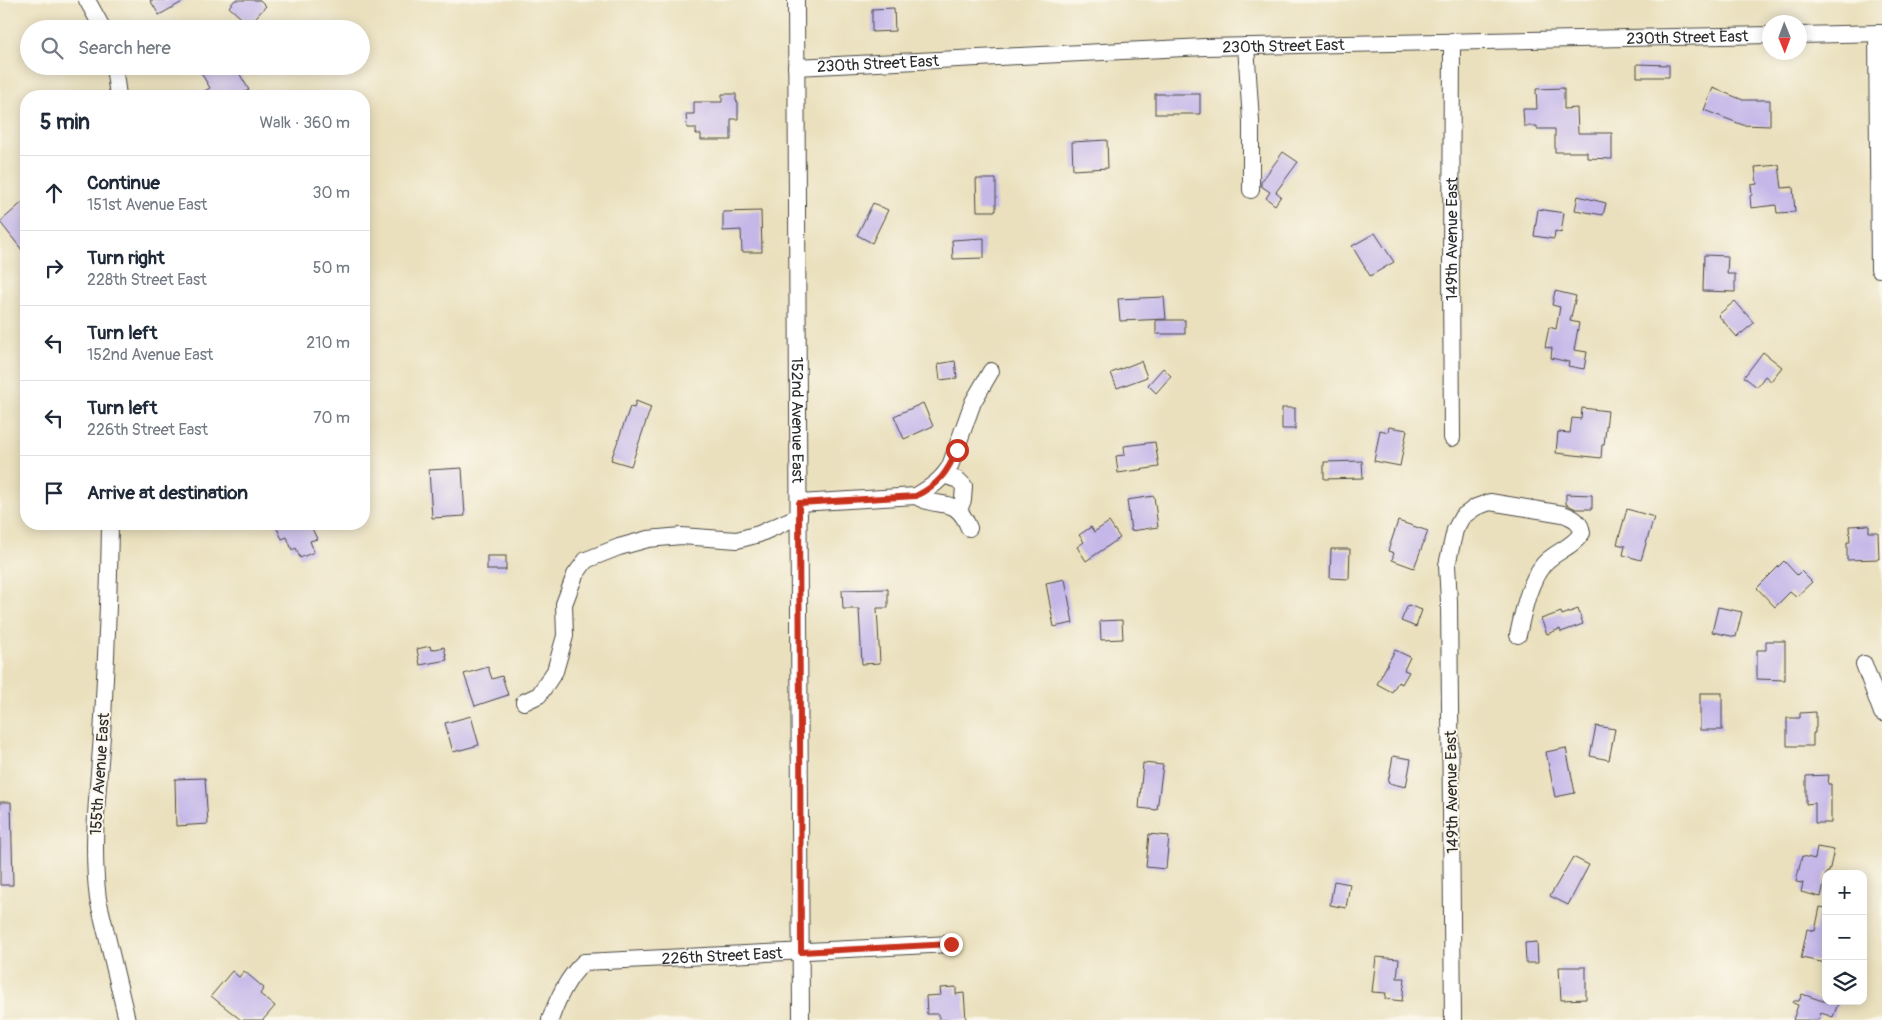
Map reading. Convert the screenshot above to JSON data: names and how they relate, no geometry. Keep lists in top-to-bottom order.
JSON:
{
  "streets": {
    "street": [
      "230th Street East",
      "149th Avenue East",
      "152nd Avenue East",
      "155th Avenue East",
      "226th Street East"
    ]
  },
  "crossings": [
    ["230th Street East", "149th Avenue East"],
    ["230th Street East", "152nd Avenue East"],
    ["152nd Avenue East", "226th Street East"]
  ],
  "north": "bottom",
  "page": {
    "search": "Search here",
    "heading": ["5 min", "Walk · 360 m"],
    "list": [
      ["Continue", "151st Avenue East", "30 m"],
      ["Turn right", "228th Street East", "50 m"],
      ["Turn left", "152nd Avenue East", "210 m"],
      ["Turn left", "226th Street East", "70 m"],
      "Arrive at destination"
    ],
    "map_buttons": ["+", "−"]
  }
}
